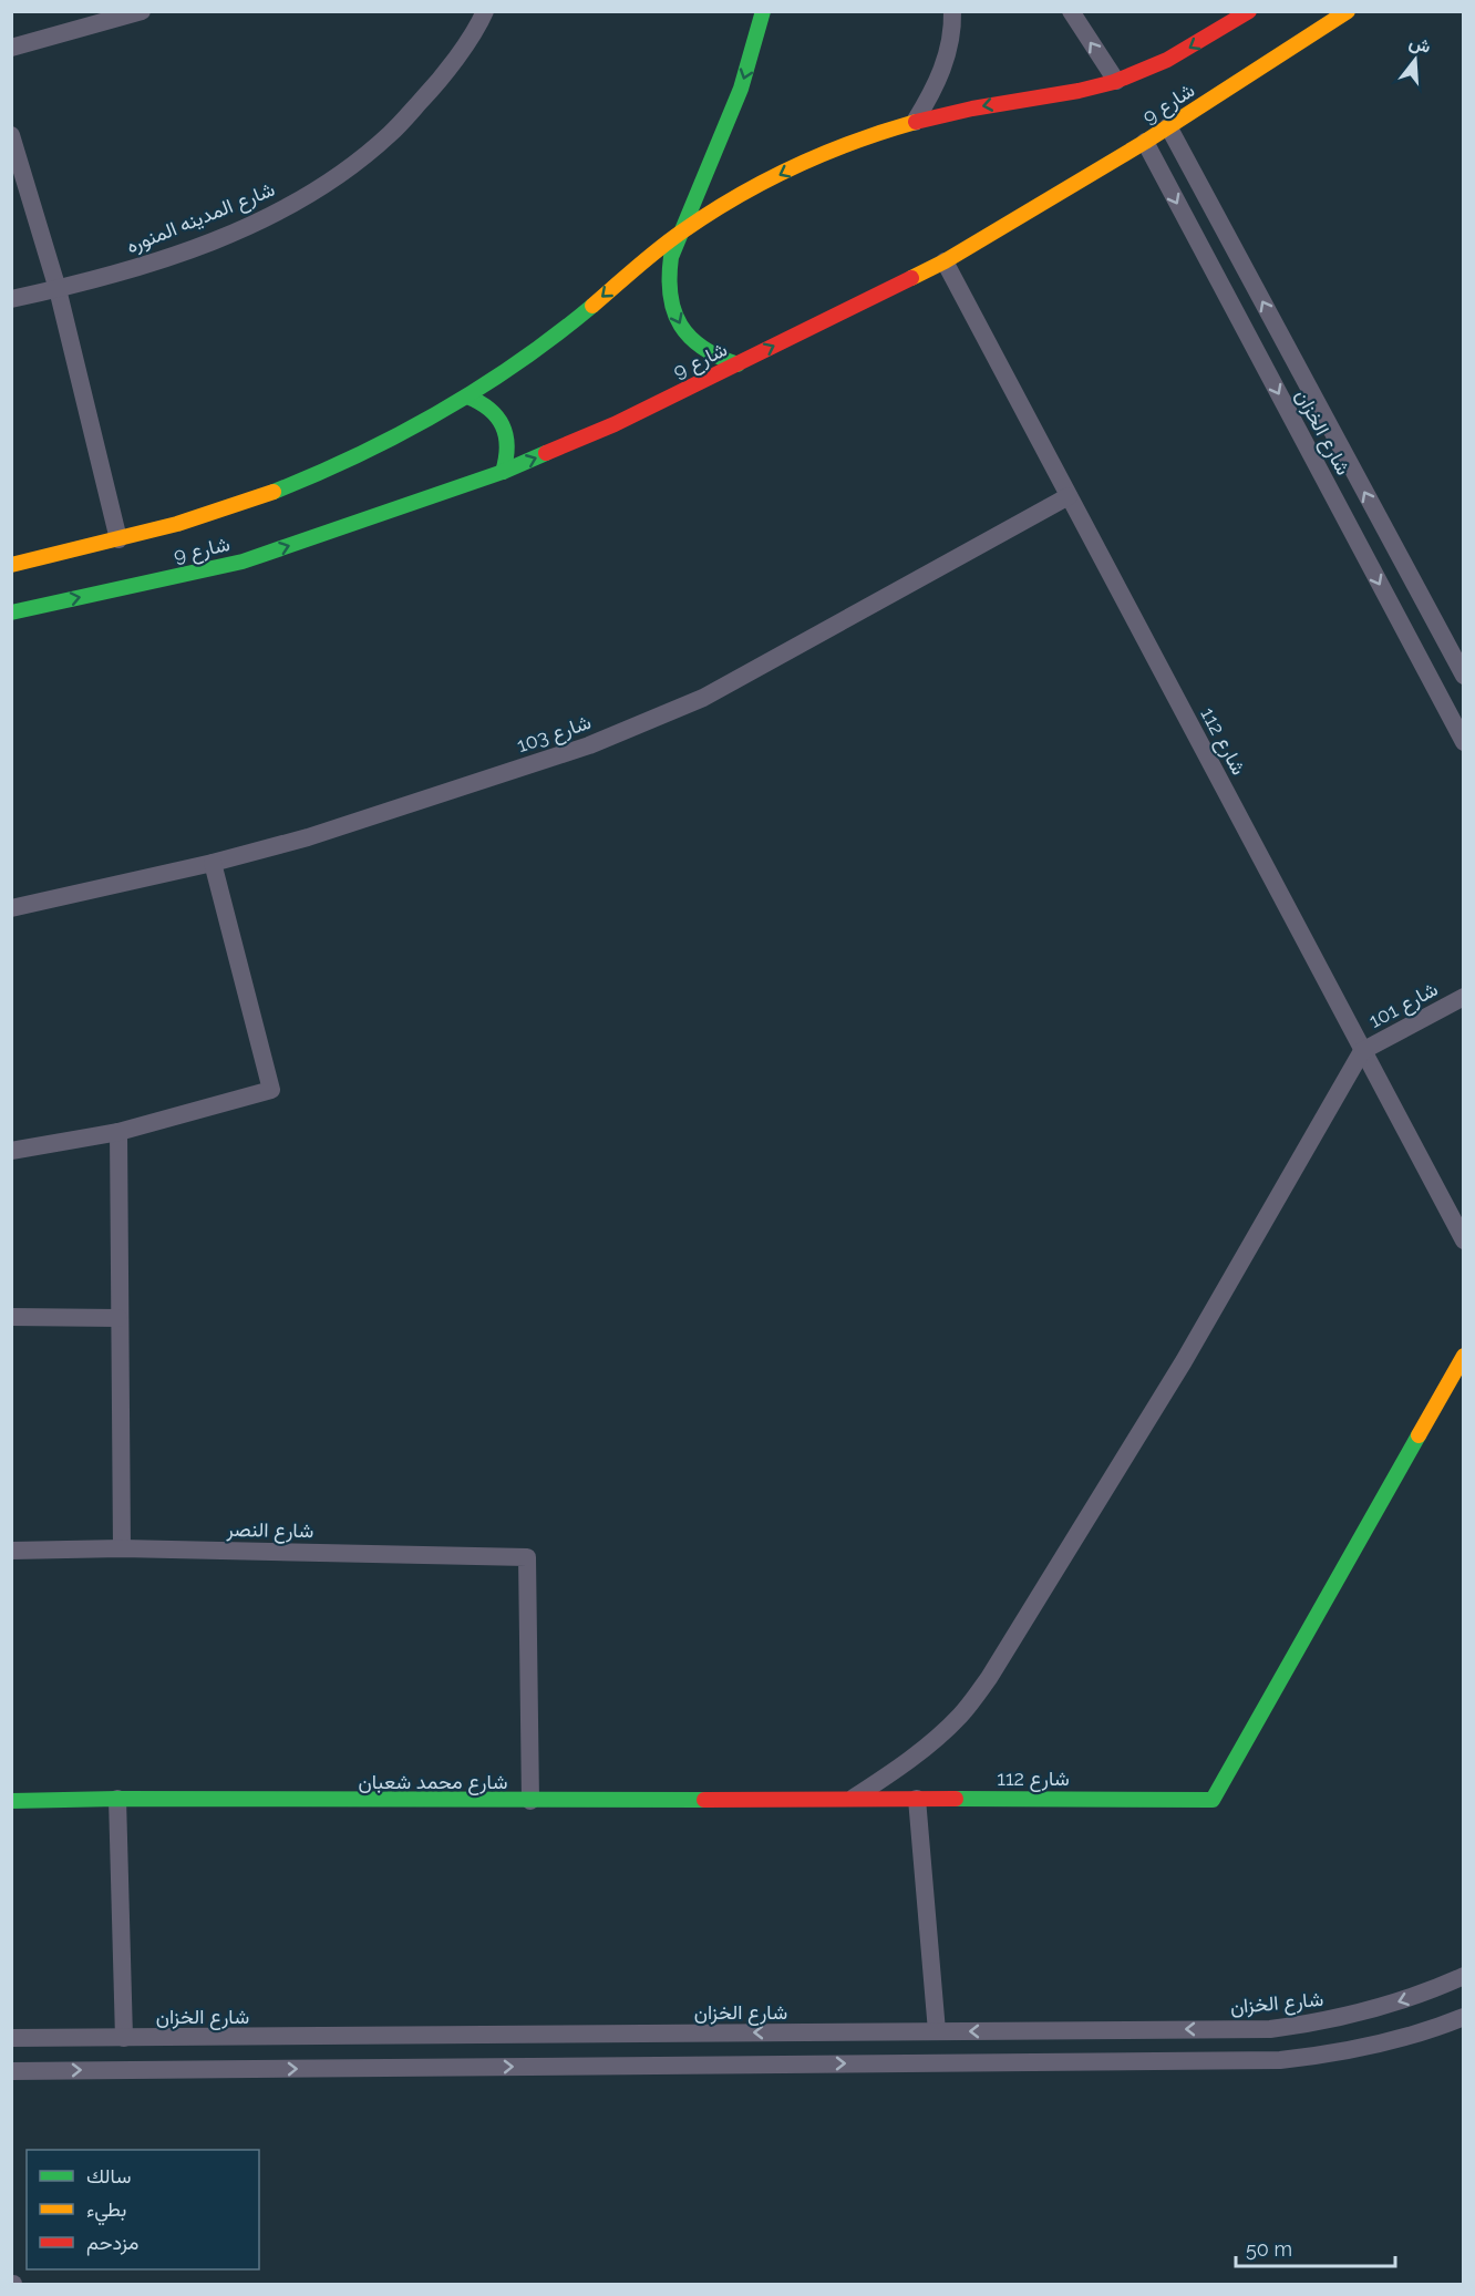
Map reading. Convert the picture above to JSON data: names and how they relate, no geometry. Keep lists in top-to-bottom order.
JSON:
{
  "streets": {
    "main road": ["شارع 9", "شارع 112", "شارع محمد شعبان"],
    "street": [
      "شارع المدينه المنوره",
      "شارع الخزان",
      "شارع 103",
      "شارع 101",
      "شارع النصر"
    ]
  },
  "crossings": [
    ["شارع 9", "شارع الخزان"],
    ["شارع 9", "شارع 112"],
    ["شارع 103", "شارع 112"],
    ["شارع 112", "شارع 101"],
    ["شارع 112", "شارع محمد شعبان"],
    ["شارع النصر", "شارع محمد شعبان"]
  ],
  "legend": ["سالك", "بطيء", "مزدحم"],
  "scale_bar": "50 m",
  "north": "top"
}
